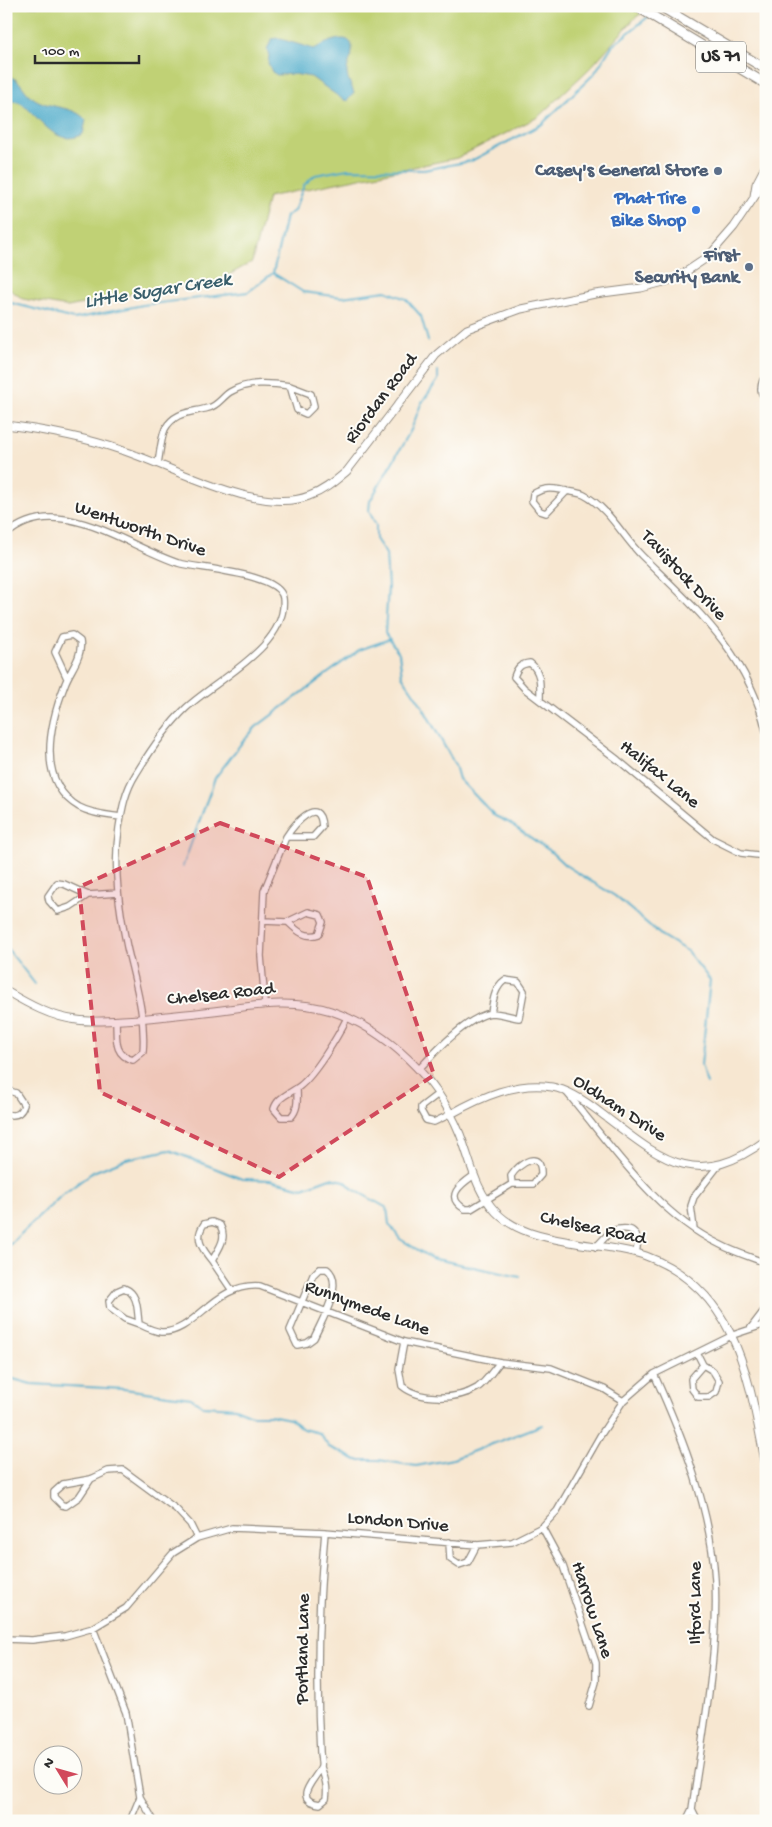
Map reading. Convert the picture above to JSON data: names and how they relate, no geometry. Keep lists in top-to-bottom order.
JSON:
{
  "streets": {
    "main road": ["US 71"],
    "street": [
      "Riordan Road",
      "Wentworth Drive",
      "Tavistock Drive",
      "Halifax Lane",
      "Chelsea Road",
      "Oldham Drive",
      "Runnymede Lane",
      "London Drive",
      "Ilford Lane",
      "Harrow Lane",
      "Portland Lane"
    ]
  },
  "crossings": [
    ["Wentworth Drive", "Chelsea Road"],
    ["Chelsea Road", "Oldham Drive"],
    ["Chelsea Road", "London Drive"],
    ["Runnymede Lane", "London Drive"],
    ["London Drive", "Ilford Lane"],
    ["London Drive", "Harrow Lane"],
    ["London Drive", "Portland Lane"]
  ],
  "water": ["Little Sugar Creek"],
  "places": ["Casey's General Store", "Phat Tire Bike Shop", "First Security Bank"],
  "scale_bar": "100 m",
  "north": "top left"
}
